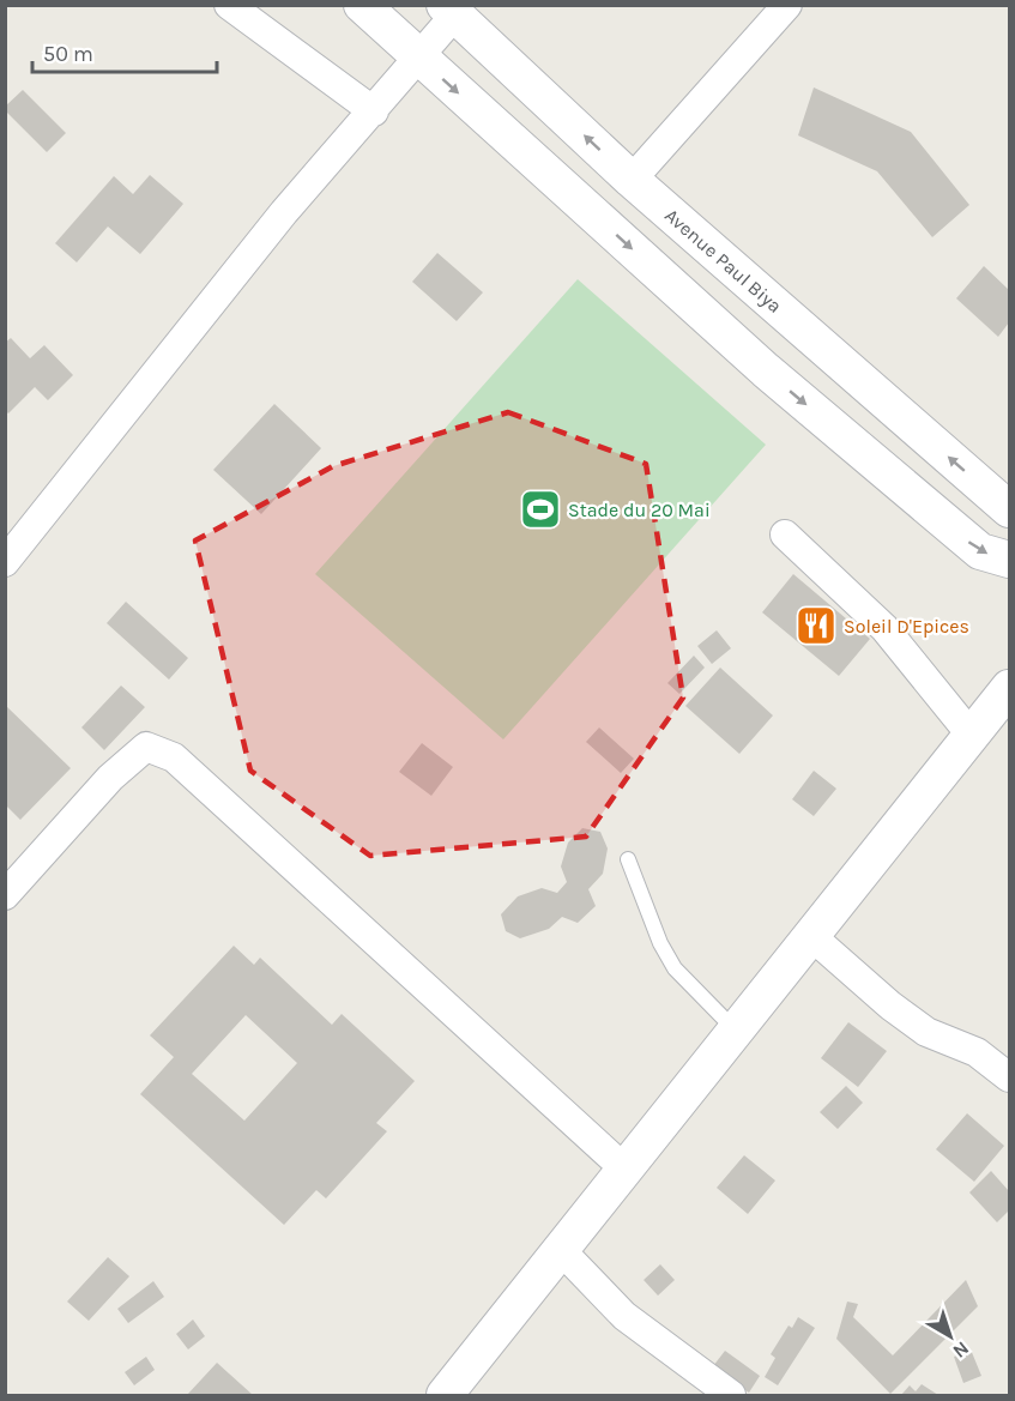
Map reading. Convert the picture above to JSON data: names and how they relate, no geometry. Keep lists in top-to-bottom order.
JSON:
{
  "streets": {
    "street": ["Avenue Paul Biya"]
  },
  "places": {
    "sports": ["Stade du 20 Mai"],
    "restaurant": ["Soleil D'Epices"]
  },
  "scale_bar": "50 m",
  "north": "bottom right"
}
